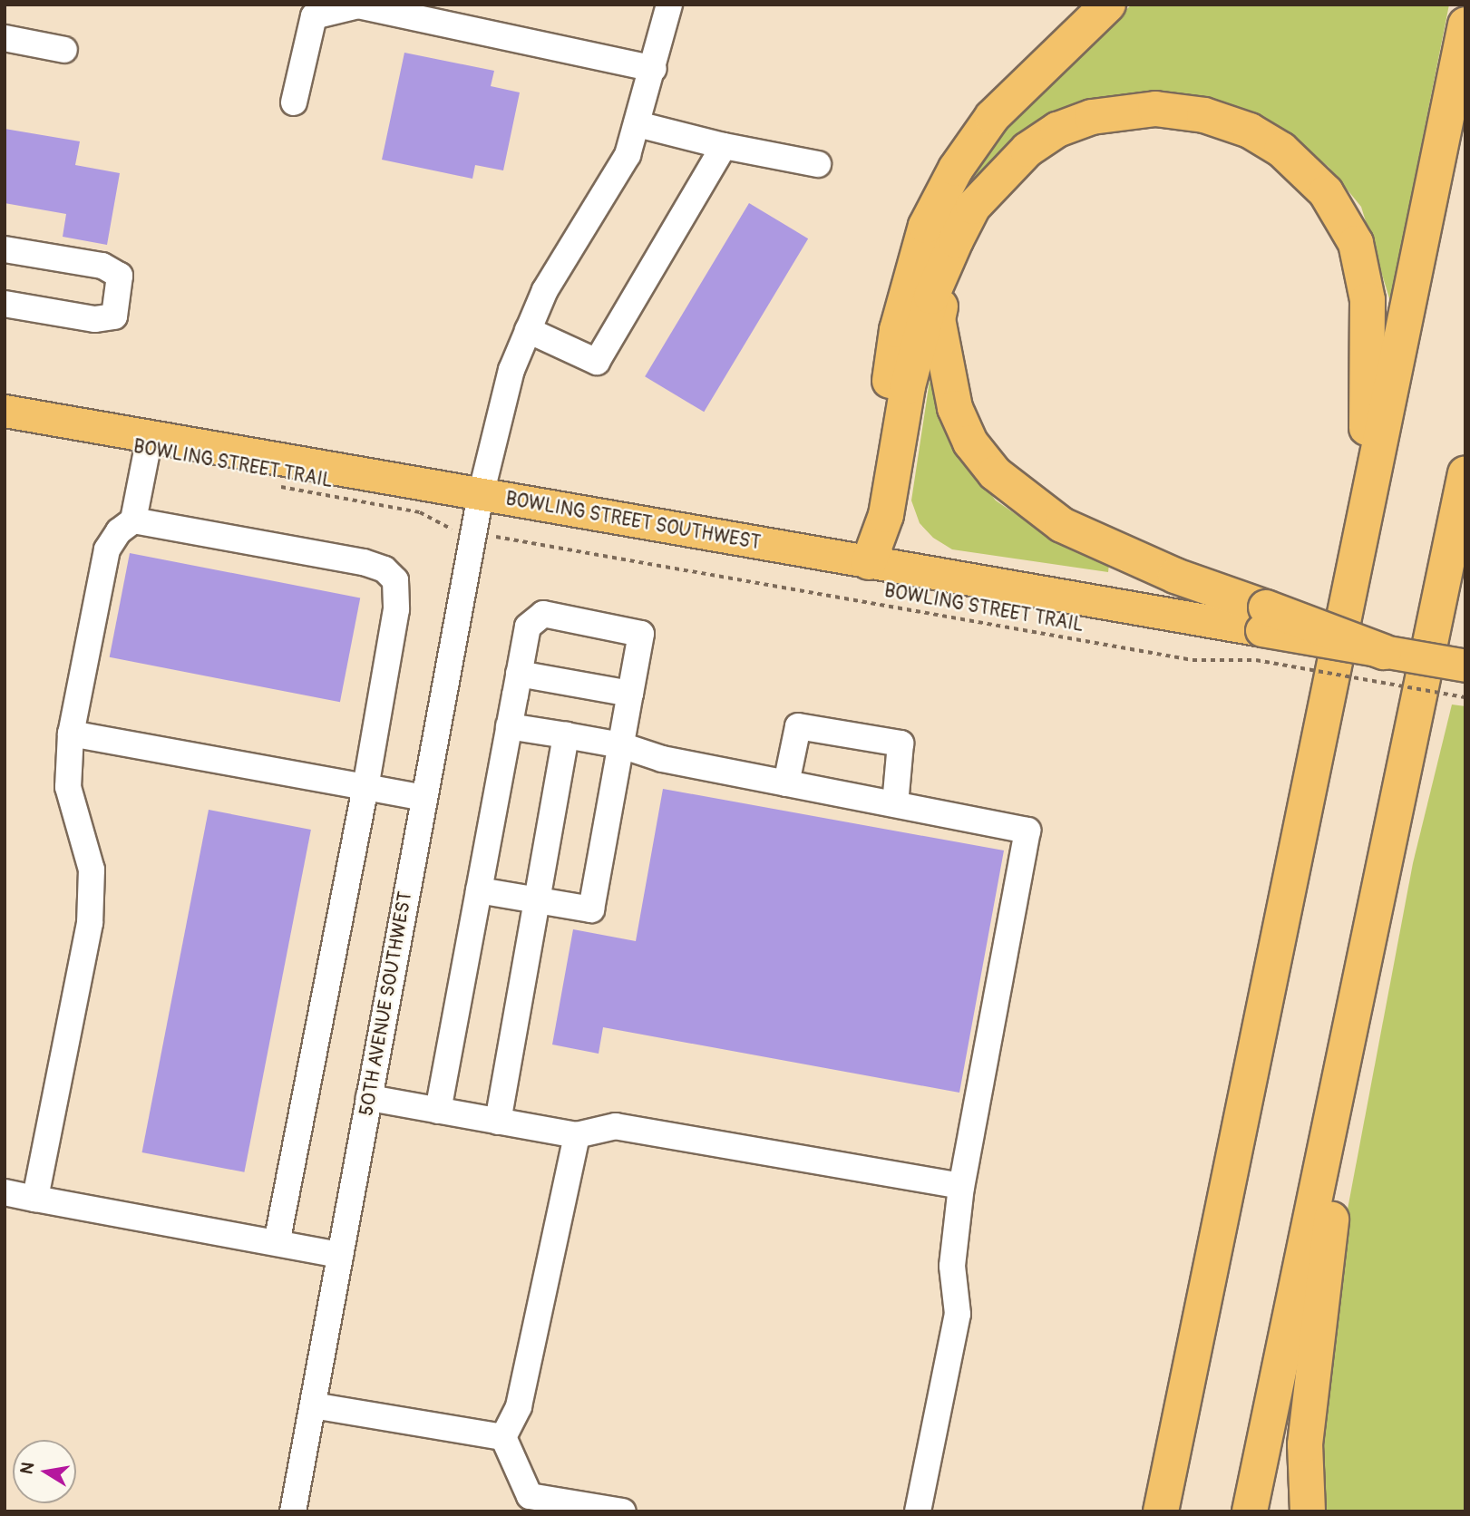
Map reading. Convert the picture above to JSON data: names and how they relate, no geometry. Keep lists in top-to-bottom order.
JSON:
{
  "streets": {
    "main road": ["BOWLING STREET SOUTHWEST"],
    "street": ["50TH AVENUE SOUTHWEST"],
    "path": ["BOWLING STREET TRAIL"]
  },
  "crossings": [
    ["BOWLING STREET TRAIL", "BOWLING STREET SOUTHWEST"],
    ["BOWLING STREET SOUTHWEST", "50TH AVENUE SOUTHWEST"]
  ],
  "north": "left"
}
